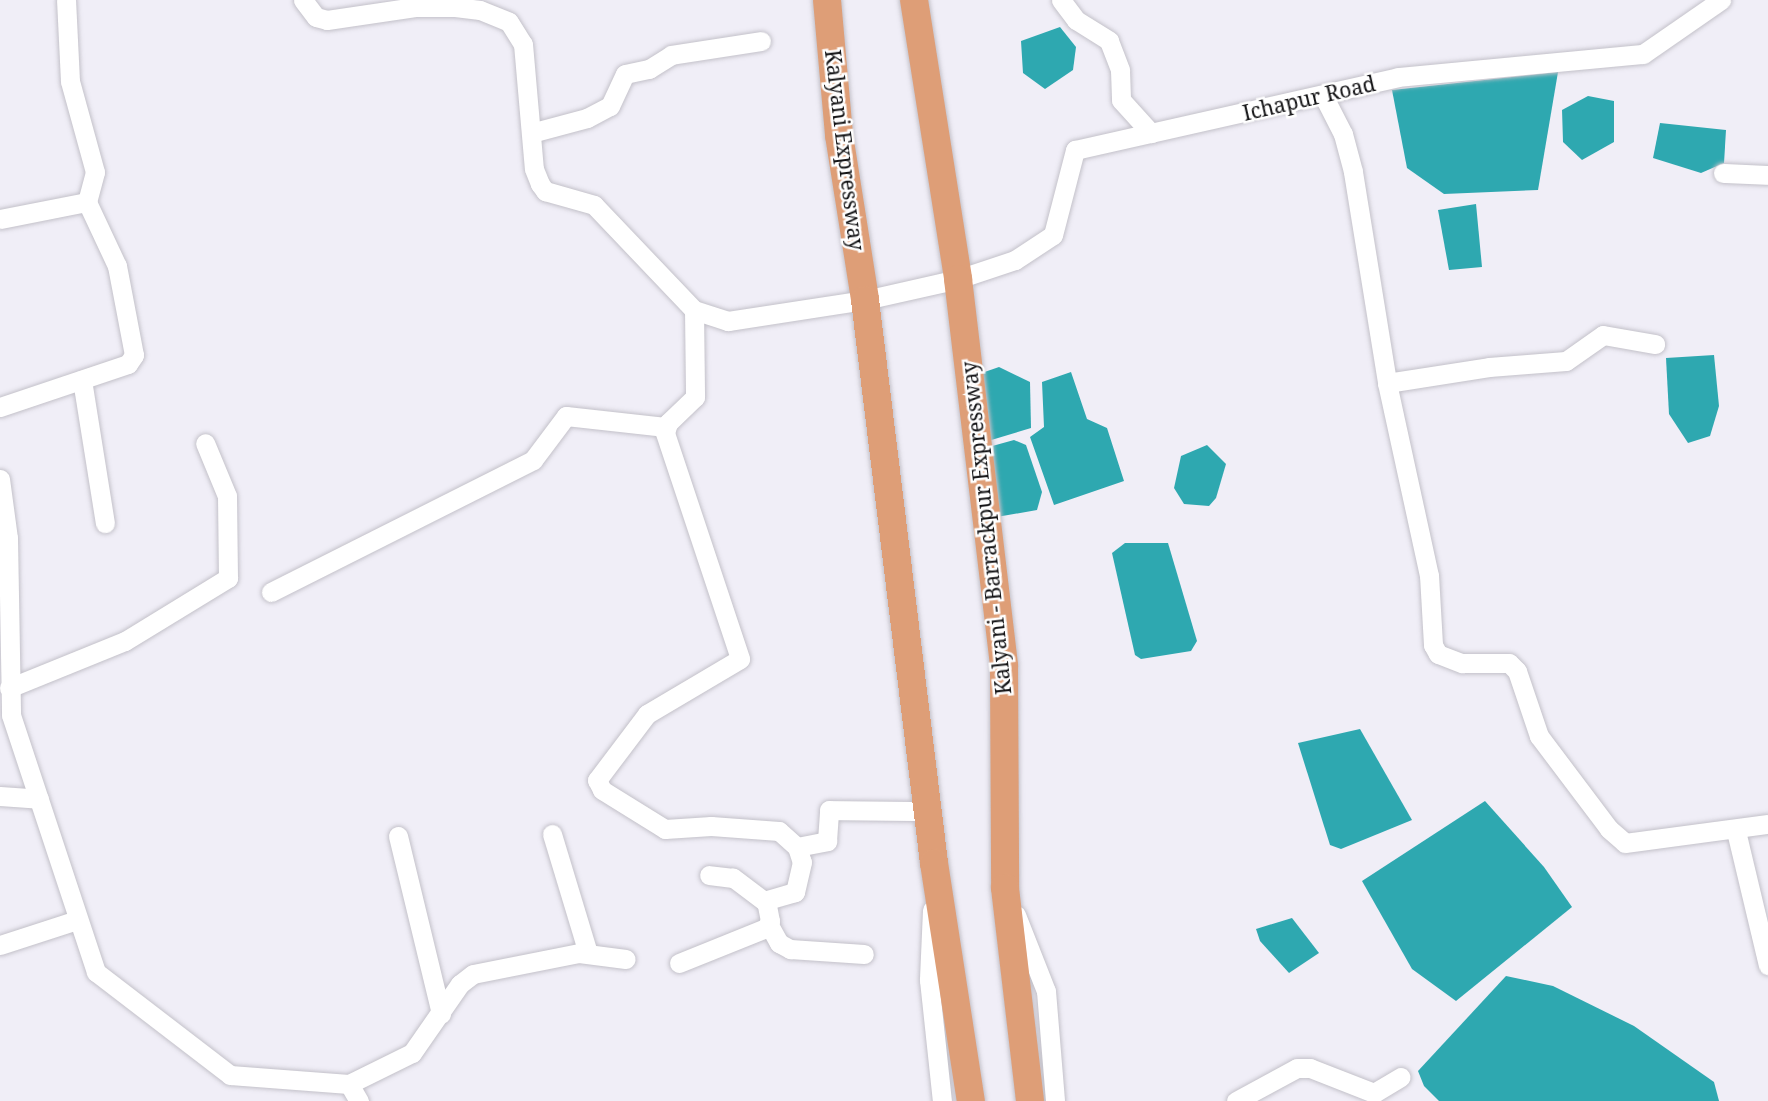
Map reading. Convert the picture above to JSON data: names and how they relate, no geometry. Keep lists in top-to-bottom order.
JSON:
{
  "streets": {
    "highway": ["Kalyani Expressway", "Kalyani - Barrackpur Expressway"],
    "street": ["Ichapur Road"]
  },
  "crossings": [
    ["Ichapur Road", "Kalyani - Barrackpur Expressway"]
  ]
}
